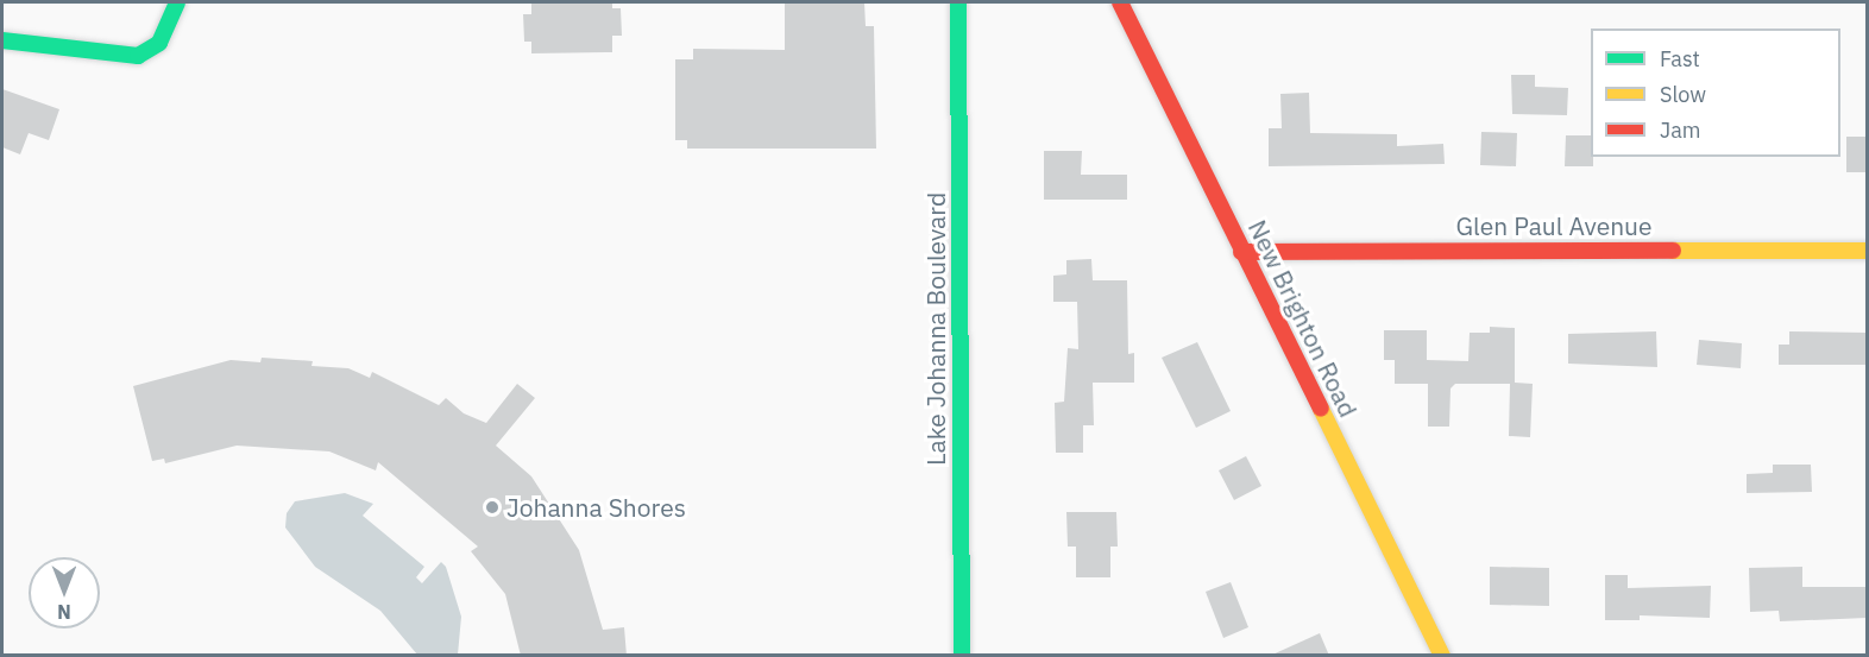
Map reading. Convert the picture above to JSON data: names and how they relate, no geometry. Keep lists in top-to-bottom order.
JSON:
{
  "streets": {
    "street": ["Glen Paul Avenue", "New Brighton Road", "Lake Johanna Boulevard"]
  },
  "crossings": [
    ["Glen Paul Avenue", "New Brighton Road"]
  ],
  "places": ["Johanna Shores"],
  "legend": ["Fast", "Slow", "Jam"],
  "north": "bottom"
}
